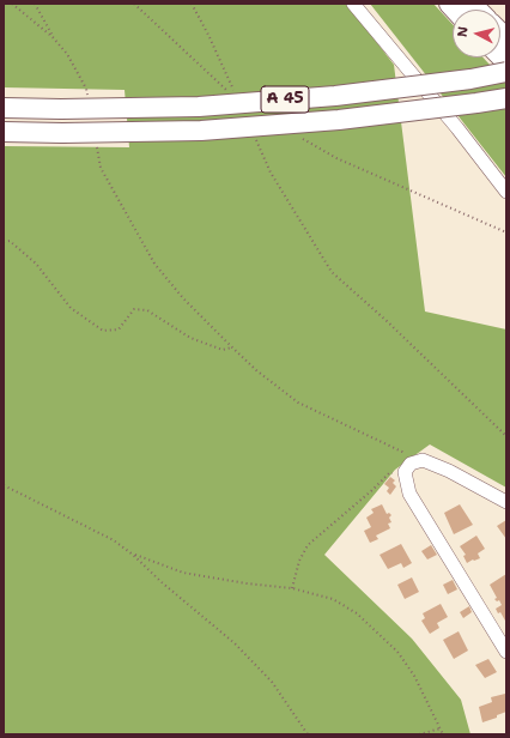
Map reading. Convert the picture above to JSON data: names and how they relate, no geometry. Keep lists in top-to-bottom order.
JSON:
{
  "streets": {
    "highway": ["A 45"]
  },
  "north": "left"
}
